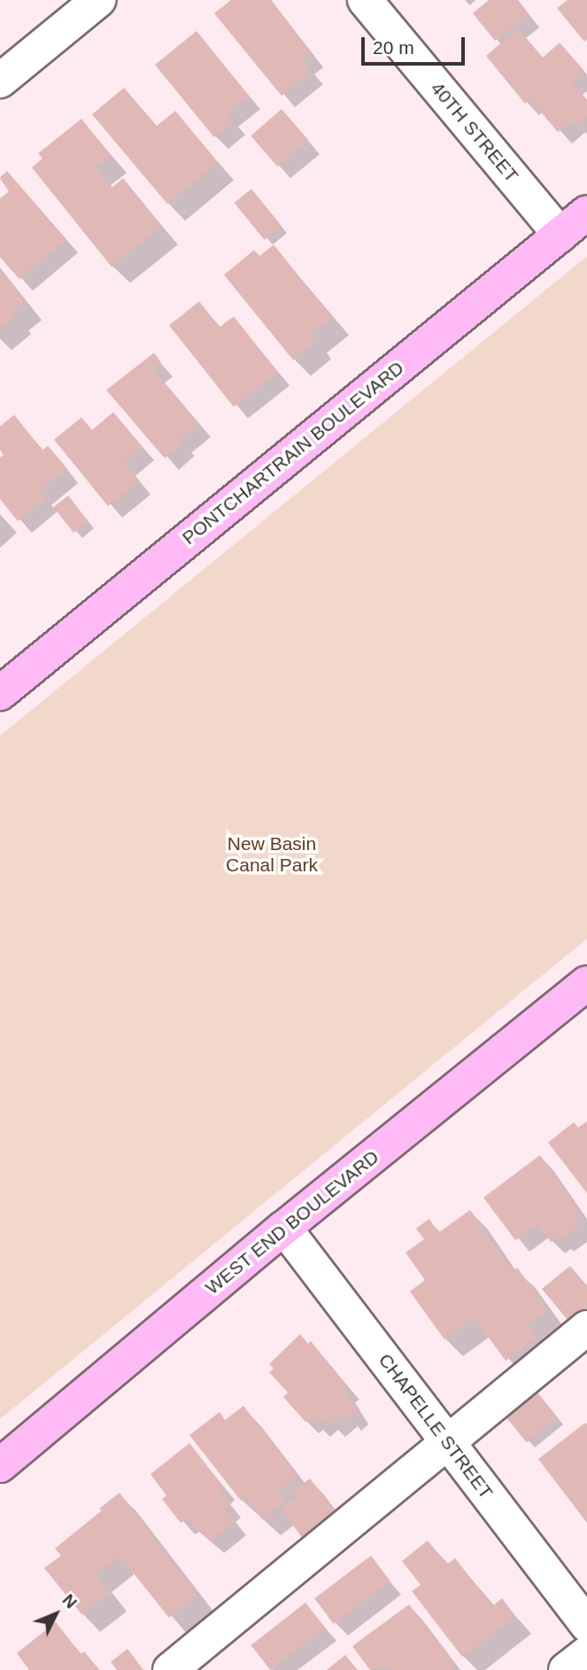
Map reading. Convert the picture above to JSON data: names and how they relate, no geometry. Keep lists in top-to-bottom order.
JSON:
{
  "streets": {
    "main road": ["PONTCHARTRAIN BOULEVARD", "WEST END BOULEVARD"],
    "street": ["40TH STREET", "CHAPELLE STREET"]
  },
  "crossings": [
    ["40TH STREET", "PONTCHARTRAIN BOULEVARD"],
    ["WEST END BOULEVARD", "CHAPELLE STREET"]
  ],
  "parks": ["New Basin Canal Park"],
  "scale_bar": "20 m",
  "north": "top right"
}
